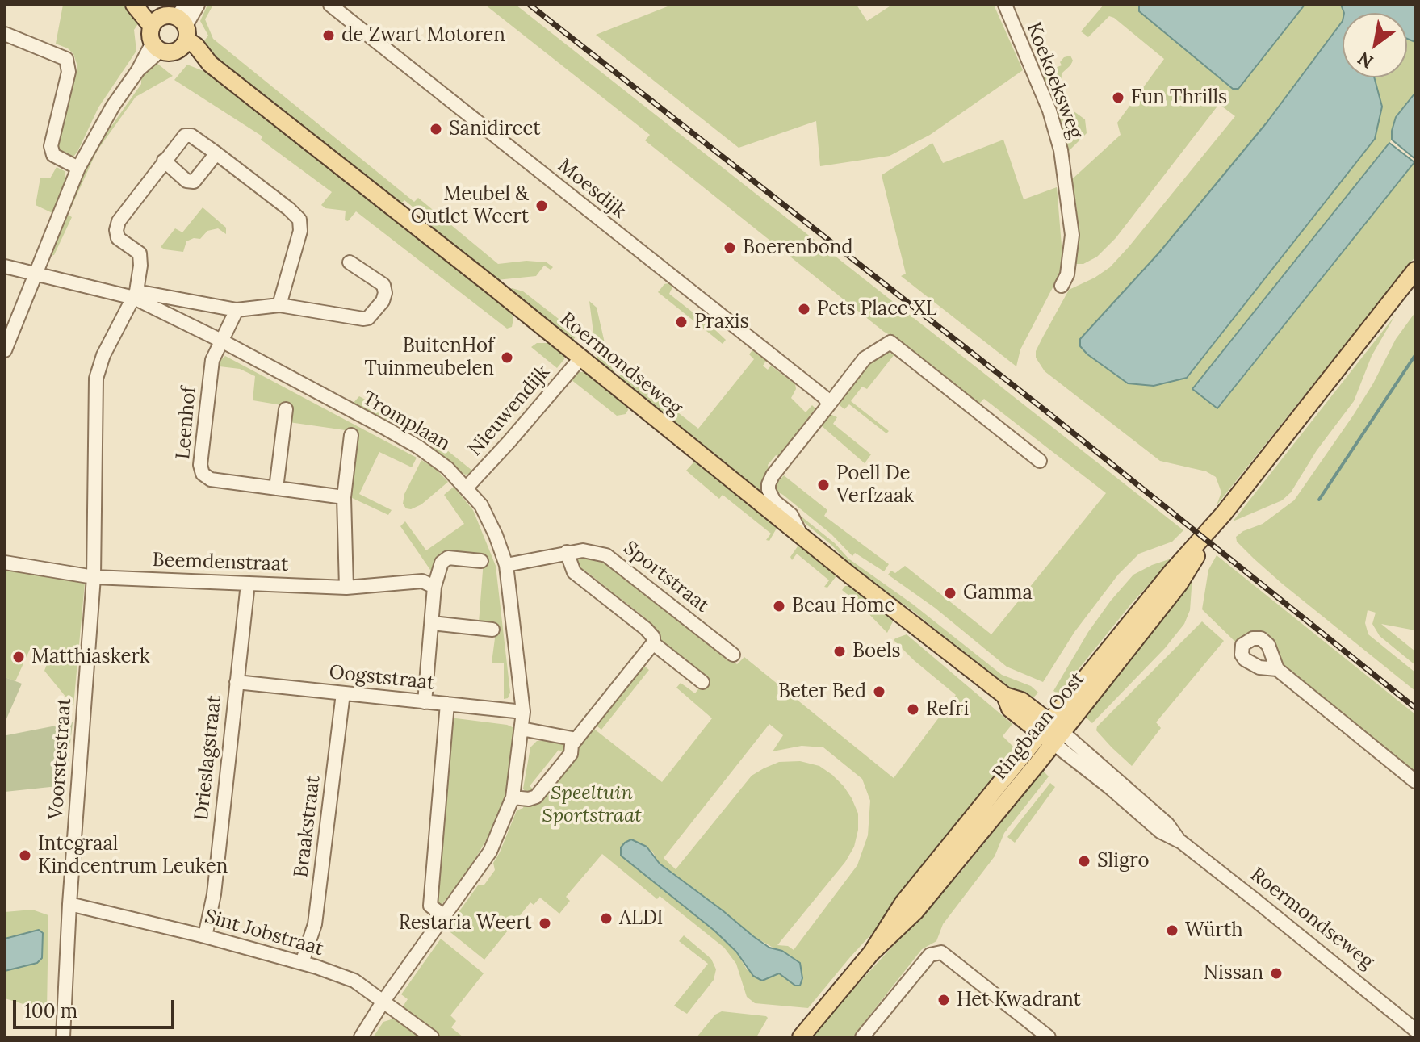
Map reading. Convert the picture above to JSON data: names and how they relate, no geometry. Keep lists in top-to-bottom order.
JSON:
{
  "streets": {
    "main road": ["Roermondseweg", "Ringbaan Oost"],
    "street": [
      "Koekoeksweg",
      "Moesdijk",
      "Nieuwendijk",
      "Tromplaan",
      "Leenhof",
      "Beemdenstraat",
      "Sportstraat",
      "Oogststraat",
      "Drieslagstraat",
      "Voorstestraat",
      "Braakstraat",
      "Sint Jobstraat"
    ]
  },
  "crossings": [
    ["Roermondseweg", "Nieuwendijk"],
    ["Roermondseweg", "Ringbaan Oost"],
    ["Nieuwendijk", "Tromplaan"],
    ["Tromplaan", "Leenhof"],
    ["Tromplaan", "Sportstraat"],
    ["Tromplaan", "Oogststraat"],
    ["Tromplaan", "Voorstestraat"],
    ["Tromplaan", "Sint Jobstraat"],
    ["Beemdenstraat", "Drieslagstraat"],
    ["Beemdenstraat", "Voorstestraat"],
    ["Oogststraat", "Drieslagstraat"],
    ["Oogststraat", "Braakstraat"],
    ["Drieslagstraat", "Sint Jobstraat"],
    ["Voorstestraat", "Sint Jobstraat"],
    ["Braakstraat", "Sint Jobstraat"]
  ],
  "parks": ["Speeltuin Sportstraat"],
  "places": [
    "de Zwart Motoren",
    "Fun Thrills",
    "Sanidirect",
    "Meubel & Outlet Weert",
    "Boerenbond",
    "Pets Place XL",
    "Praxis",
    "BuitenHof Tuinmeubelen",
    "Poell De Verfzaak",
    "Gamma",
    "Beau Home",
    "Boels",
    "Matthiaskerk",
    "Beter Bed",
    "Refri",
    "Integraal Kindcentrum Leuken",
    "Sligro",
    "ALDI",
    "Restaria Weert",
    "Würth",
    "Nissan",
    "Het Kwadrant"
  ],
  "scale_bar": "100 m",
  "north": "bottom left"
}
